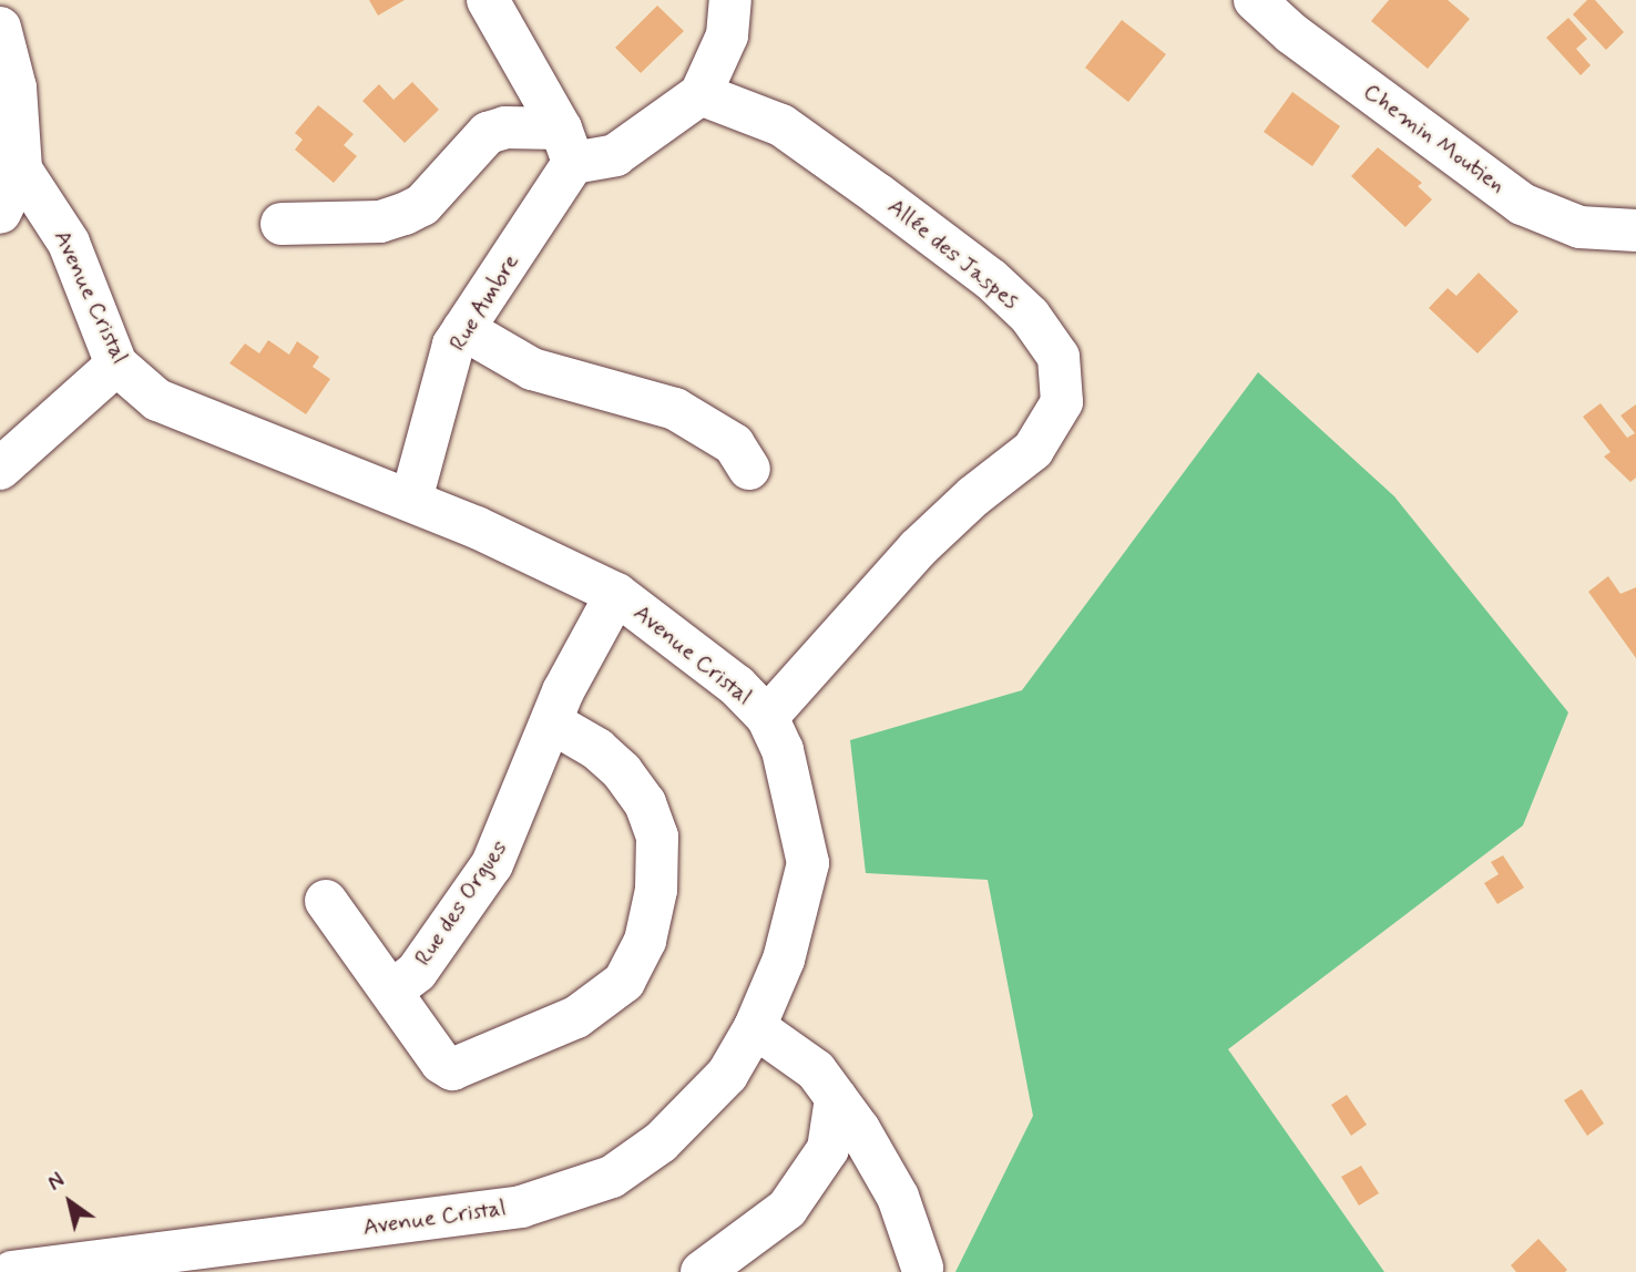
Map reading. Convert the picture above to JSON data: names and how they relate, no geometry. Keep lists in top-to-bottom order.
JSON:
{
  "streets": {
    "street": [
      "Chemin Moutien",
      "Allée des Jaspes",
      "Avenue Cristal",
      "Rue Ambre",
      "Rue des Orgues"
    ]
  },
  "crossings": [
    ["Allée des Jaspes", "Avenue Cristal"],
    ["Avenue Cristal", "Rue Ambre"],
    ["Avenue Cristal", "Rue des Orgues"]
  ],
  "north": "top left"
}
